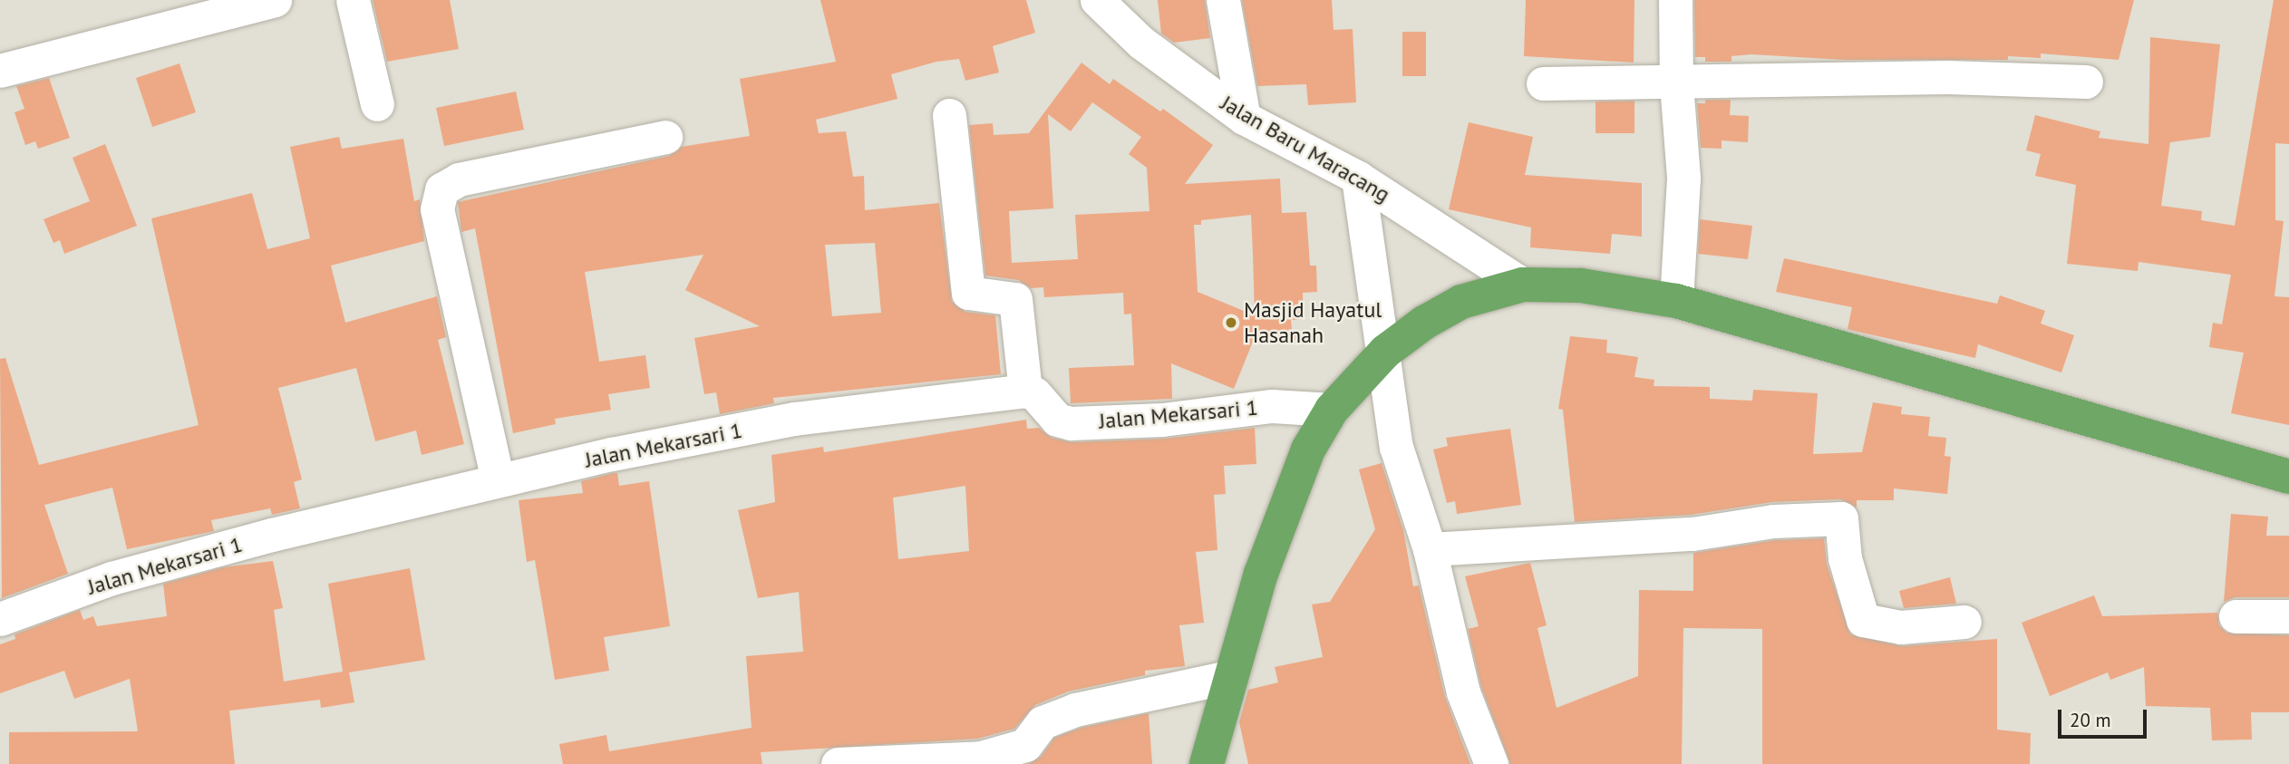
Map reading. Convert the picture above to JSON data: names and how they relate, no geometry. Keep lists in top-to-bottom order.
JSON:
{
  "streets": {
    "street": ["Jalan Baru Maracang", "Jalan Mekarsari 1"]
  },
  "places": ["Masjid Hayatul Hasanah"],
  "scale_bar": "20 m"
}
